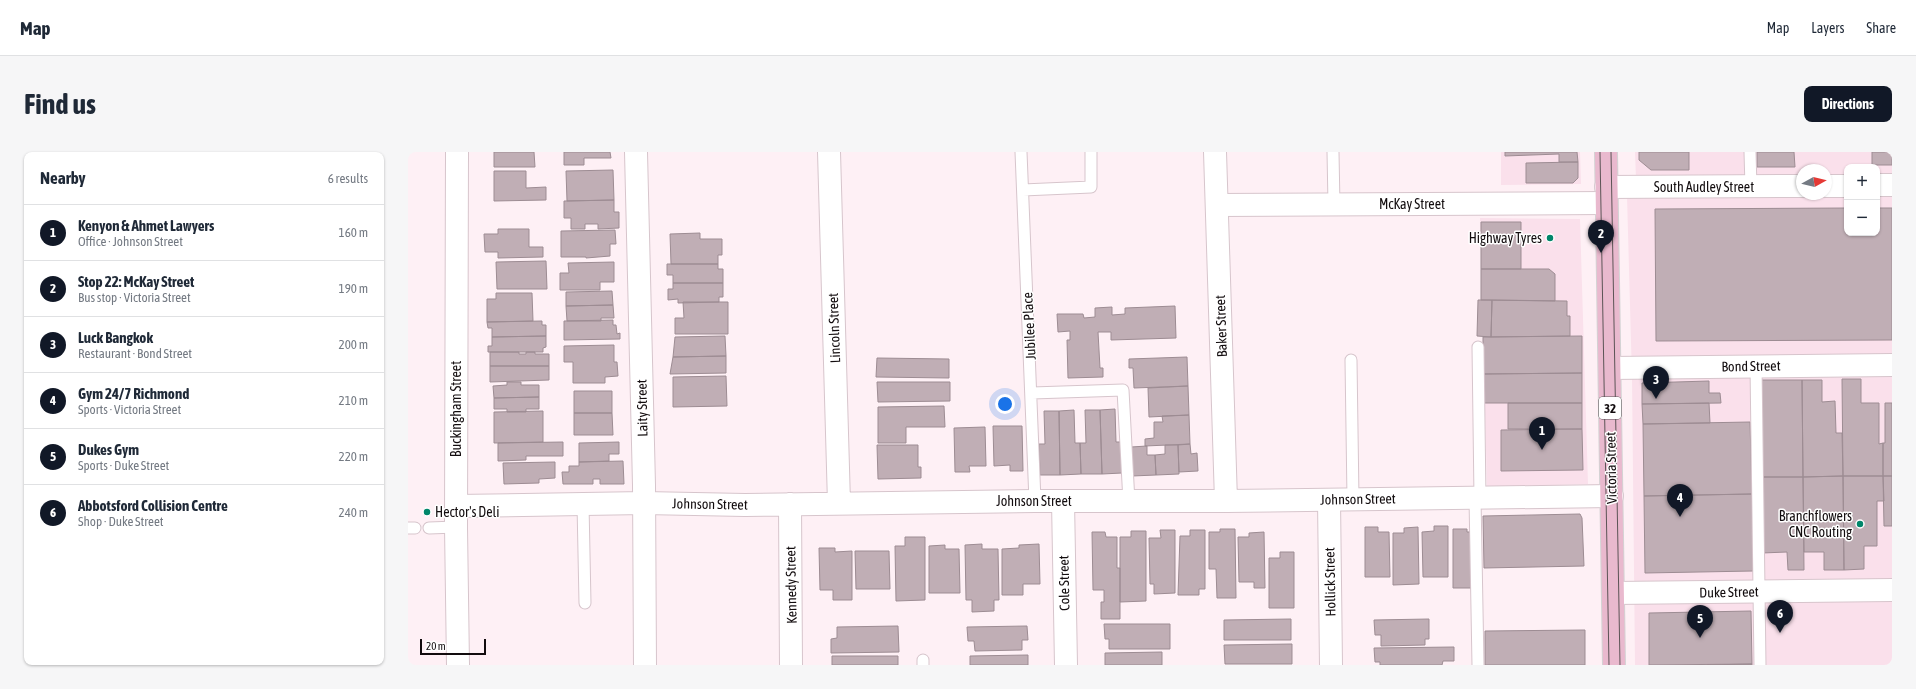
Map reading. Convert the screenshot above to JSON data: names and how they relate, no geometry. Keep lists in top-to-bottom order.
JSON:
{
  "streets": {
    "main road": ["32", "Victoria Street"],
    "street": [
      "South Audley Street",
      "McKay Street",
      "Baker Street",
      "Lincoln Street",
      "Bond Street",
      "Laity Street",
      "Buckingham Street",
      "Johnson Street",
      "Hollick Street",
      "Cole Street",
      "Kennedy Street",
      "Duke Street"
    ],
    "lane": ["Jubilee Place"]
  },
  "crossings": [
    ["South Audley Street", "McKay Street"],
    ["South Audley Street", "Victoria Street"],
    ["McKay Street", "Baker Street"],
    ["McKay Street", "Victoria Street"],
    ["Jubilee Place", "Johnson Street"],
    ["Baker Street", "Johnson Street"],
    ["Lincoln Street", "Johnson Street"],
    ["Bond Street", "Victoria Street"],
    ["Laity Street", "Johnson Street"],
    ["Buckingham Street", "Johnson Street"],
    ["Victoria Street", "Johnson Street"],
    ["Victoria Street", "Duke Street"],
    ["Johnson Street", "Hollick Street"],
    ["Johnson Street", "Cole Street"],
    ["Johnson Street", "Kennedy Street"]
  ],
  "places": ["Highway Tyres", "Hector's Deli", "Branchflowers CNC Routing"],
  "scale_bar": "20 m",
  "north": "right",
  "page": {
    "header": "Map",
    "nav": ["Map", "Layers", "Share"],
    "buttons": "Directions",
    "title": "Find us",
    "heading": ["Nearby", "6 results"],
    "map_buttons": ["+", "−"],
    "list": [
      {
        "mark": "1",
        "name": "Kenyon & Ahmet Lawyers",
        "note": "Office · Johnson Street",
        "value": "160 m"
      },
      {
        "mark": "2",
        "name": "Stop 22: McKay Street",
        "note": "Bus stop · Victoria Street",
        "value": "190 m"
      },
      {
        "mark": "3",
        "name": "Luck Bangkok",
        "note": "Restaurant · Bond Street",
        "value": "200 m"
      },
      {
        "mark": "4",
        "name": "Gym 24/7 Richmond",
        "note": "Sports · Victoria Street",
        "value": "210 m"
      },
      {
        "mark": "5",
        "name": "Dukes Gym",
        "note": "Sports · Duke Street",
        "value": "220 m"
      },
      {
        "mark": "6",
        "name": "Abbotsford Collision Centre",
        "note": "Shop · Duke Street",
        "value": "240 m"
      }
    ],
    "pins": [
      "2",
      "3",
      "1",
      "4",
      "6",
      "5"
    ],
    "scale": "20 m"
  }
}
